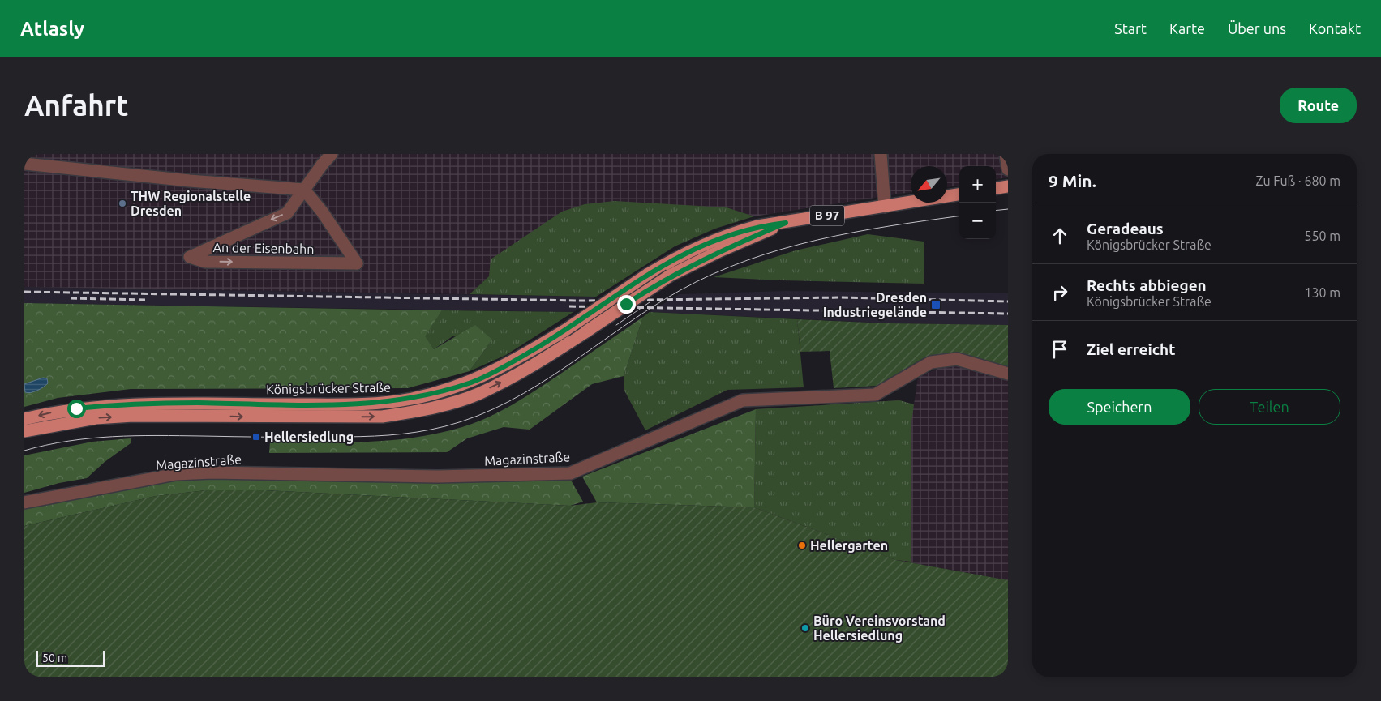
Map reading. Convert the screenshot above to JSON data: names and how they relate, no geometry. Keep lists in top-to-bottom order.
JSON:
{
  "streets": {
    "main road": ["B 97", "Königsbrücker Straße"],
    "street": ["An der Eisenbahn", "Magazinstraße"]
  },
  "places": {
    "other": ["THW Regionalstelle Dresden", "Hellergarten", "Büro Vereinsvorstand Hellersiedlung"],
    "transit": ["Dresden Industriegelände", "Hellersiedlung"]
  },
  "scale_bar": "50 m",
  "north": "bottom left",
  "page": {
    "header": "Atlasly",
    "nav": [
      "Start",
      "Karte",
      "Über uns",
      "Kontakt"
    ],
    "buttons": [
      "Route",
      ["Speichern", "Teilen"]
    ],
    "title": "Anfahrt",
    "heading": ["9 Min.", "Zu Fuß · 680 m"],
    "map_buttons": ["+", "−"],
    "list": [
      ["Geradeaus", "Königsbrücker Straße", "550 m"],
      ["Rechts abbiegen", "Königsbrücker Straße", "130 m"],
      "Ziel erreicht"
    ],
    "scale": "50 m"
  }
}
